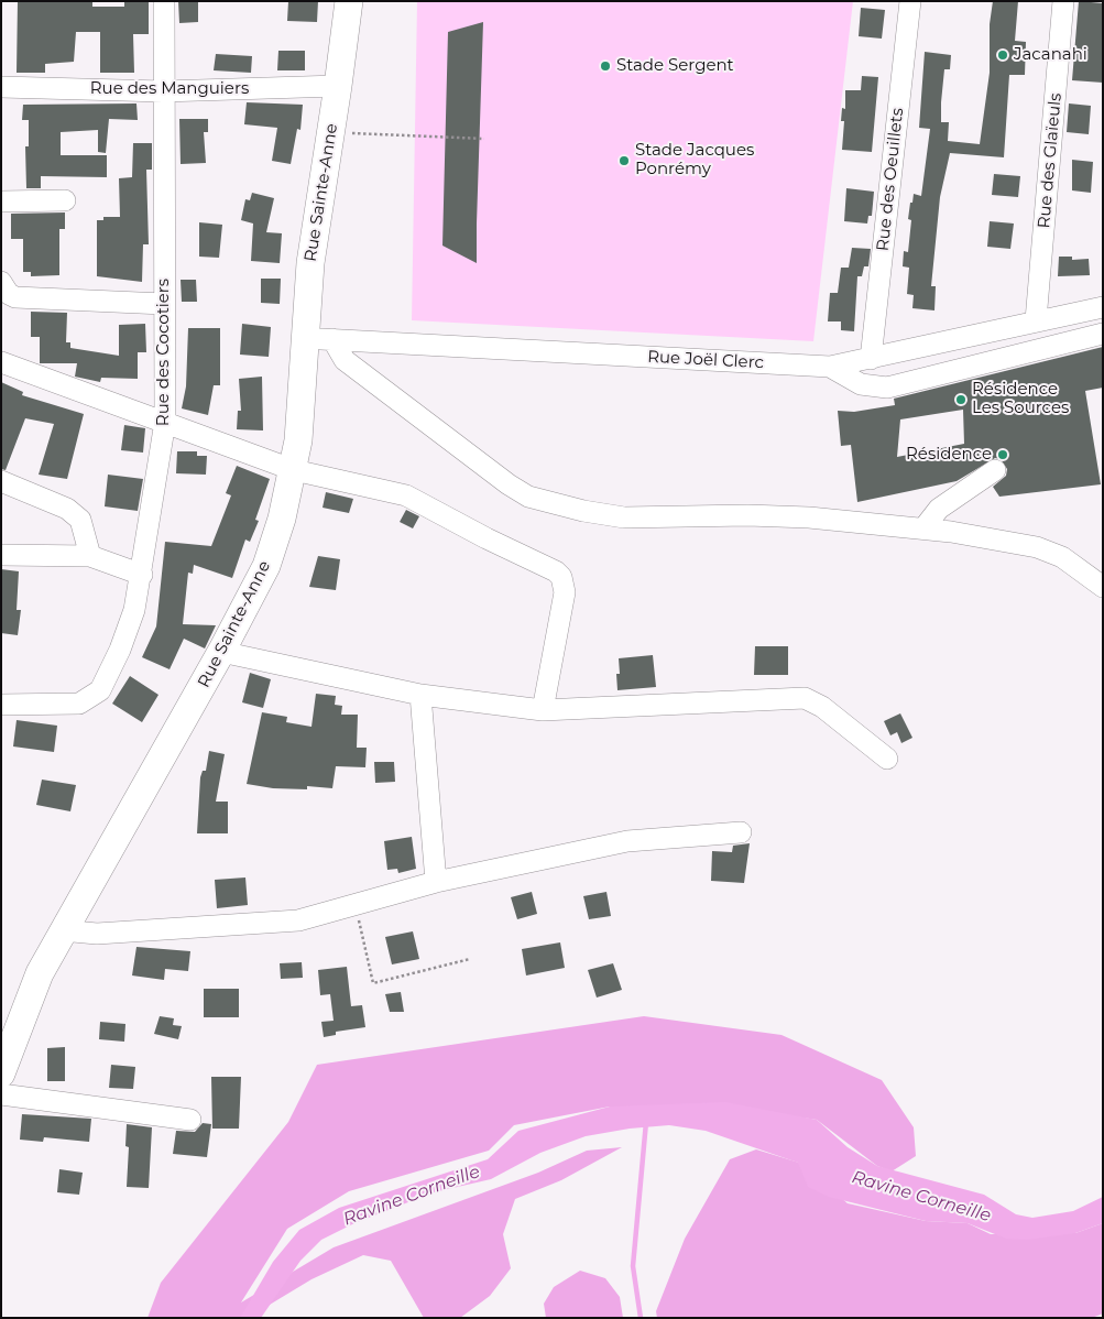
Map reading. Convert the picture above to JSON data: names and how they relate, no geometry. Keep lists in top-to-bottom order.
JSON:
{
  "streets": {
    "main road": ["Rue Sainte-Anne"],
    "street": [
      "Rue des Manguiers",
      "Rue des Glaïeuls",
      "Rue des Oeuillets",
      "Rue des Cocotiers",
      "Rue Joël Clerc"
    ]
  },
  "crossings": [
    ["Rue des Manguiers", "Rue Sainte-Anne"],
    ["Rue des Manguiers", "Rue des Cocotiers"],
    ["Rue des Glaïeuls", "Rue Joël Clerc"],
    ["Rue des Oeuillets", "Rue Joël Clerc"],
    ["Rue Sainte-Anne", "Rue Joël Clerc"]
  ],
  "water": ["Ravine Corneille"],
  "places": [
    "Jacanahi",
    "Stade Sergent",
    "Stade Jacques Ponrémy",
    "Résidence Les Sources",
    "Résidence"
  ]
}
